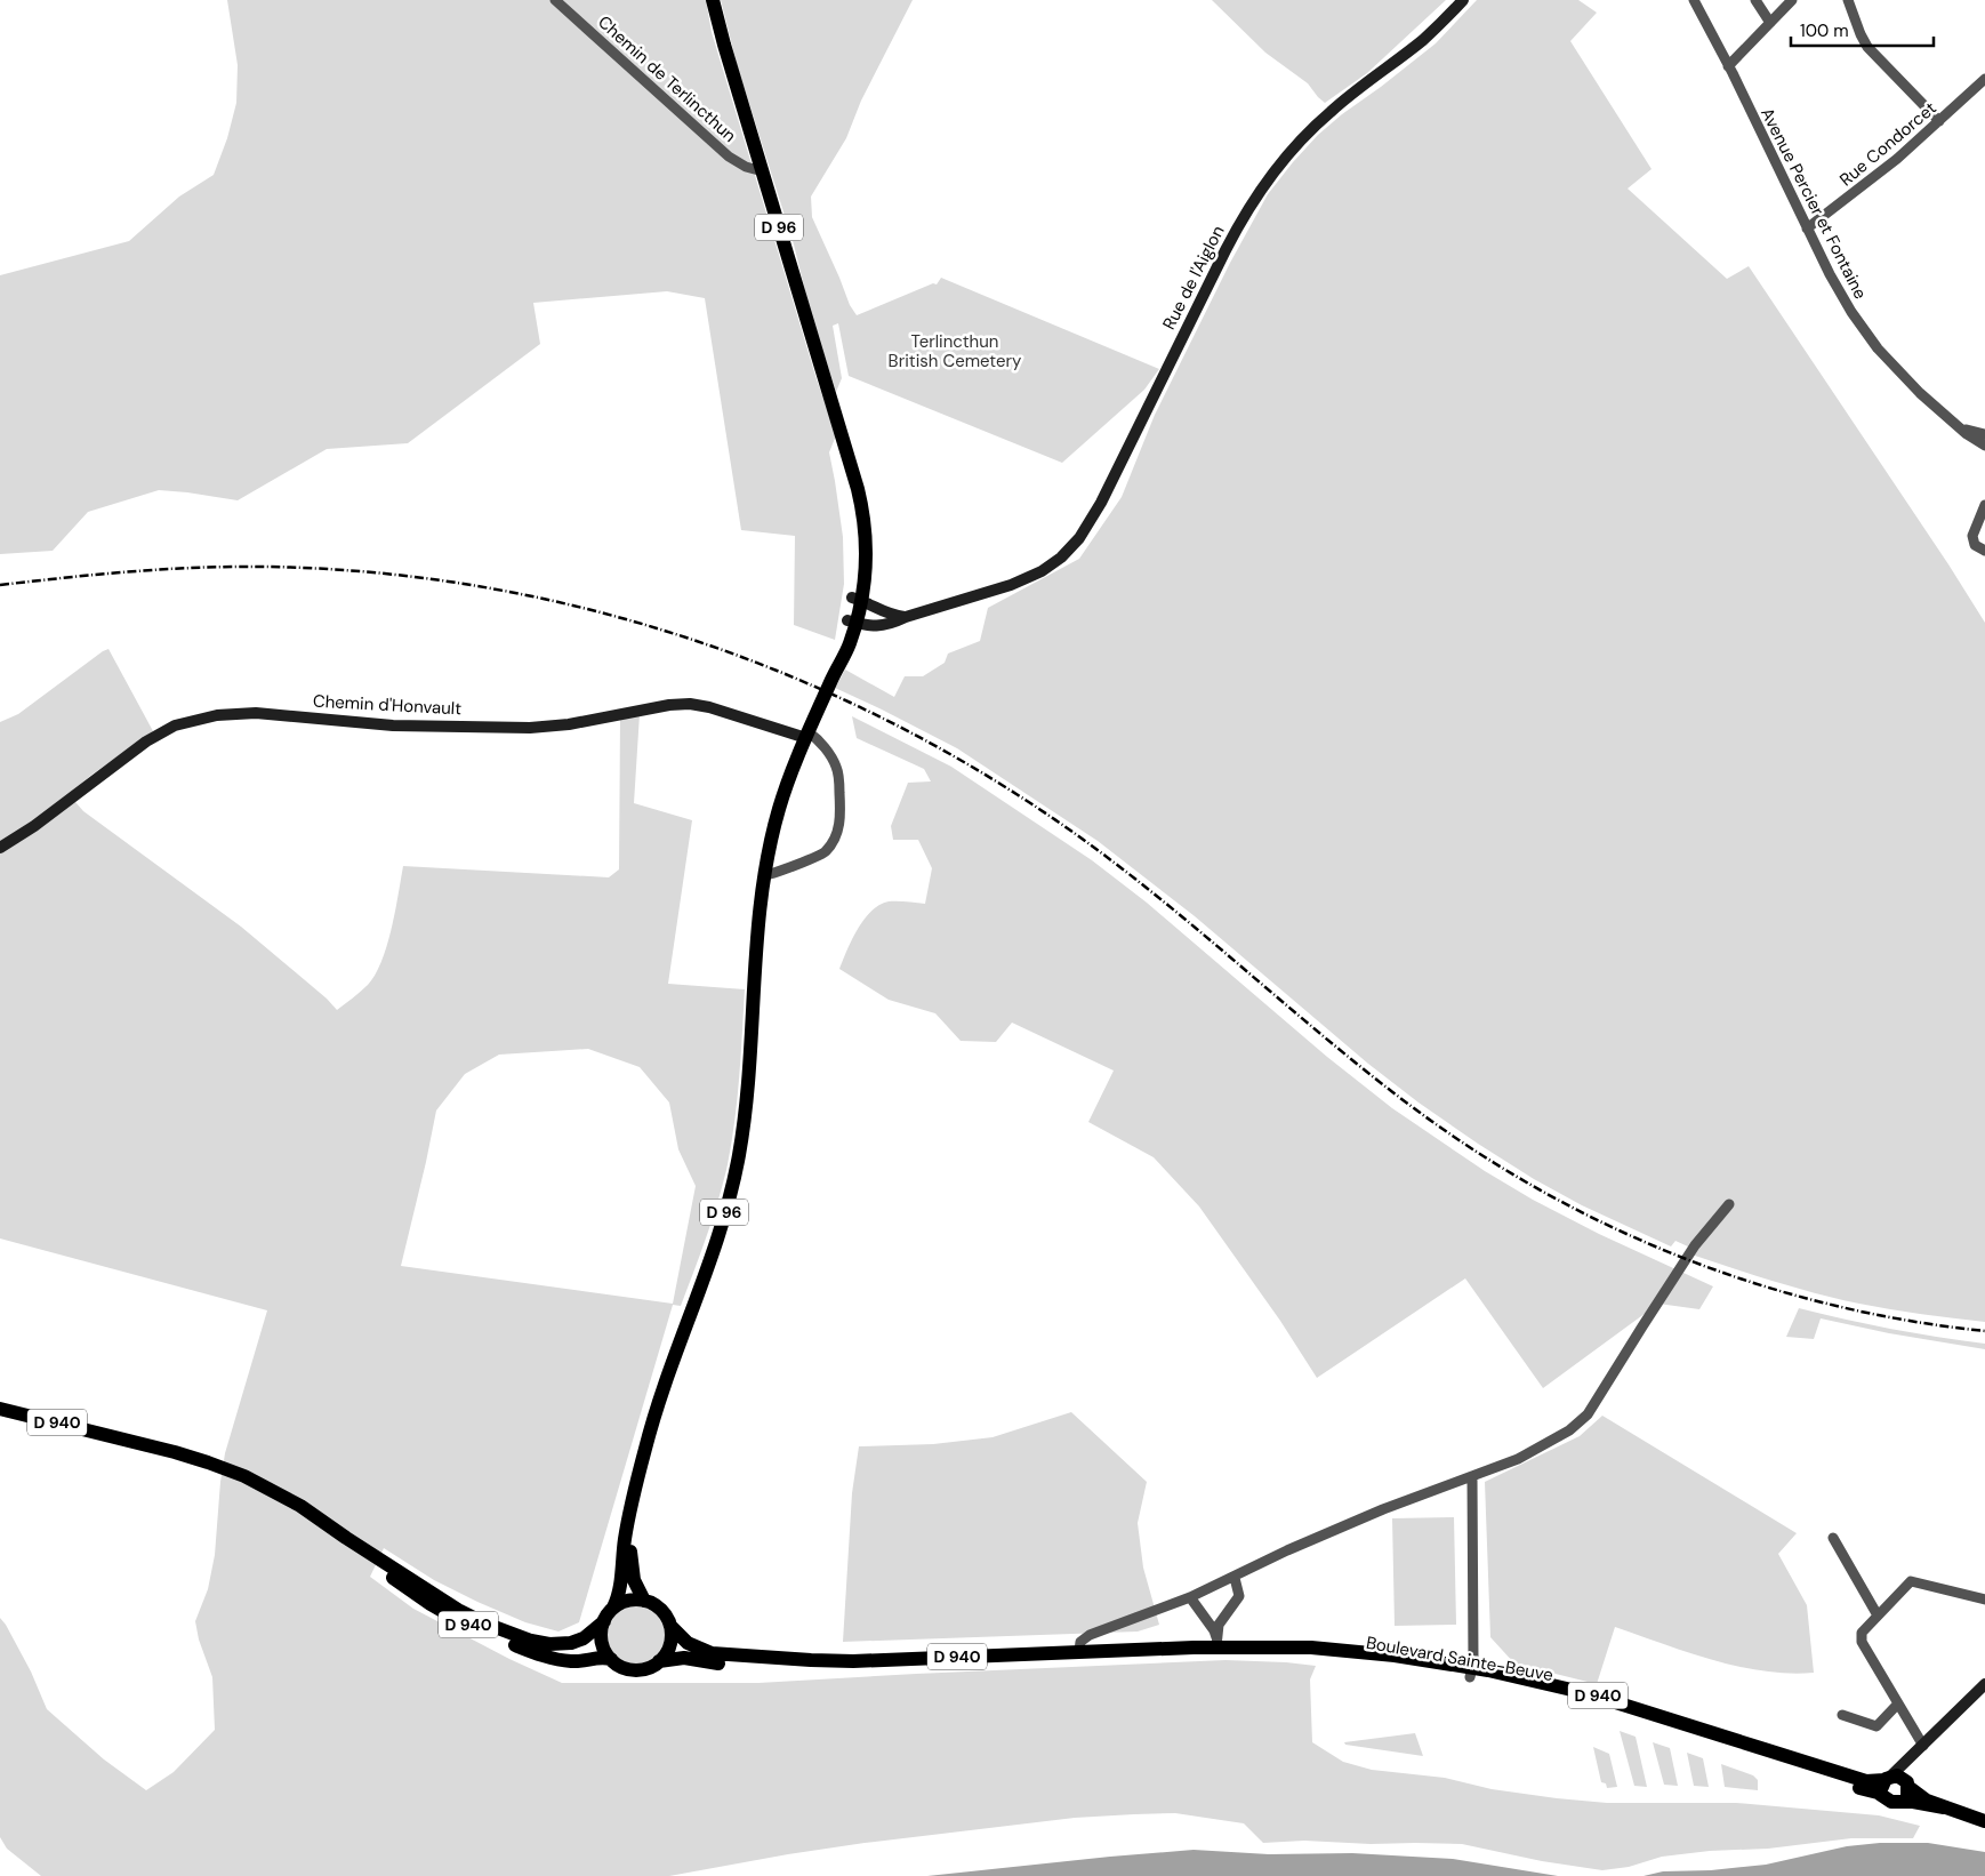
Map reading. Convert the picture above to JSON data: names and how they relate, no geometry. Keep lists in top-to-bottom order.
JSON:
{
  "streets": {
    "main road": ["D 96", "D 940", "Boulevard Sainte-Beuve"],
    "street": [
      "Chemin de Terlincthun",
      "Rue Condorcet",
      "Avenue Percier et Fontaine",
      "Rue de l'Aiglon",
      "Chemin d'Honvault"
    ]
  },
  "crossings": [
    ["Chemin de Terlincthun", "D 96"],
    ["Rue Condorcet", "Avenue Percier et Fontaine"],
    ["D 96", "Rue de l'Aiglon"],
    ["D 96", "Chemin d'Honvault"],
    ["D 96", "D 940"],
    ["D 940", "Boulevard Sainte-Beuve"]
  ],
  "parks": ["Terlincthun British Cemetery"],
  "scale_bar": "100 m"
}
